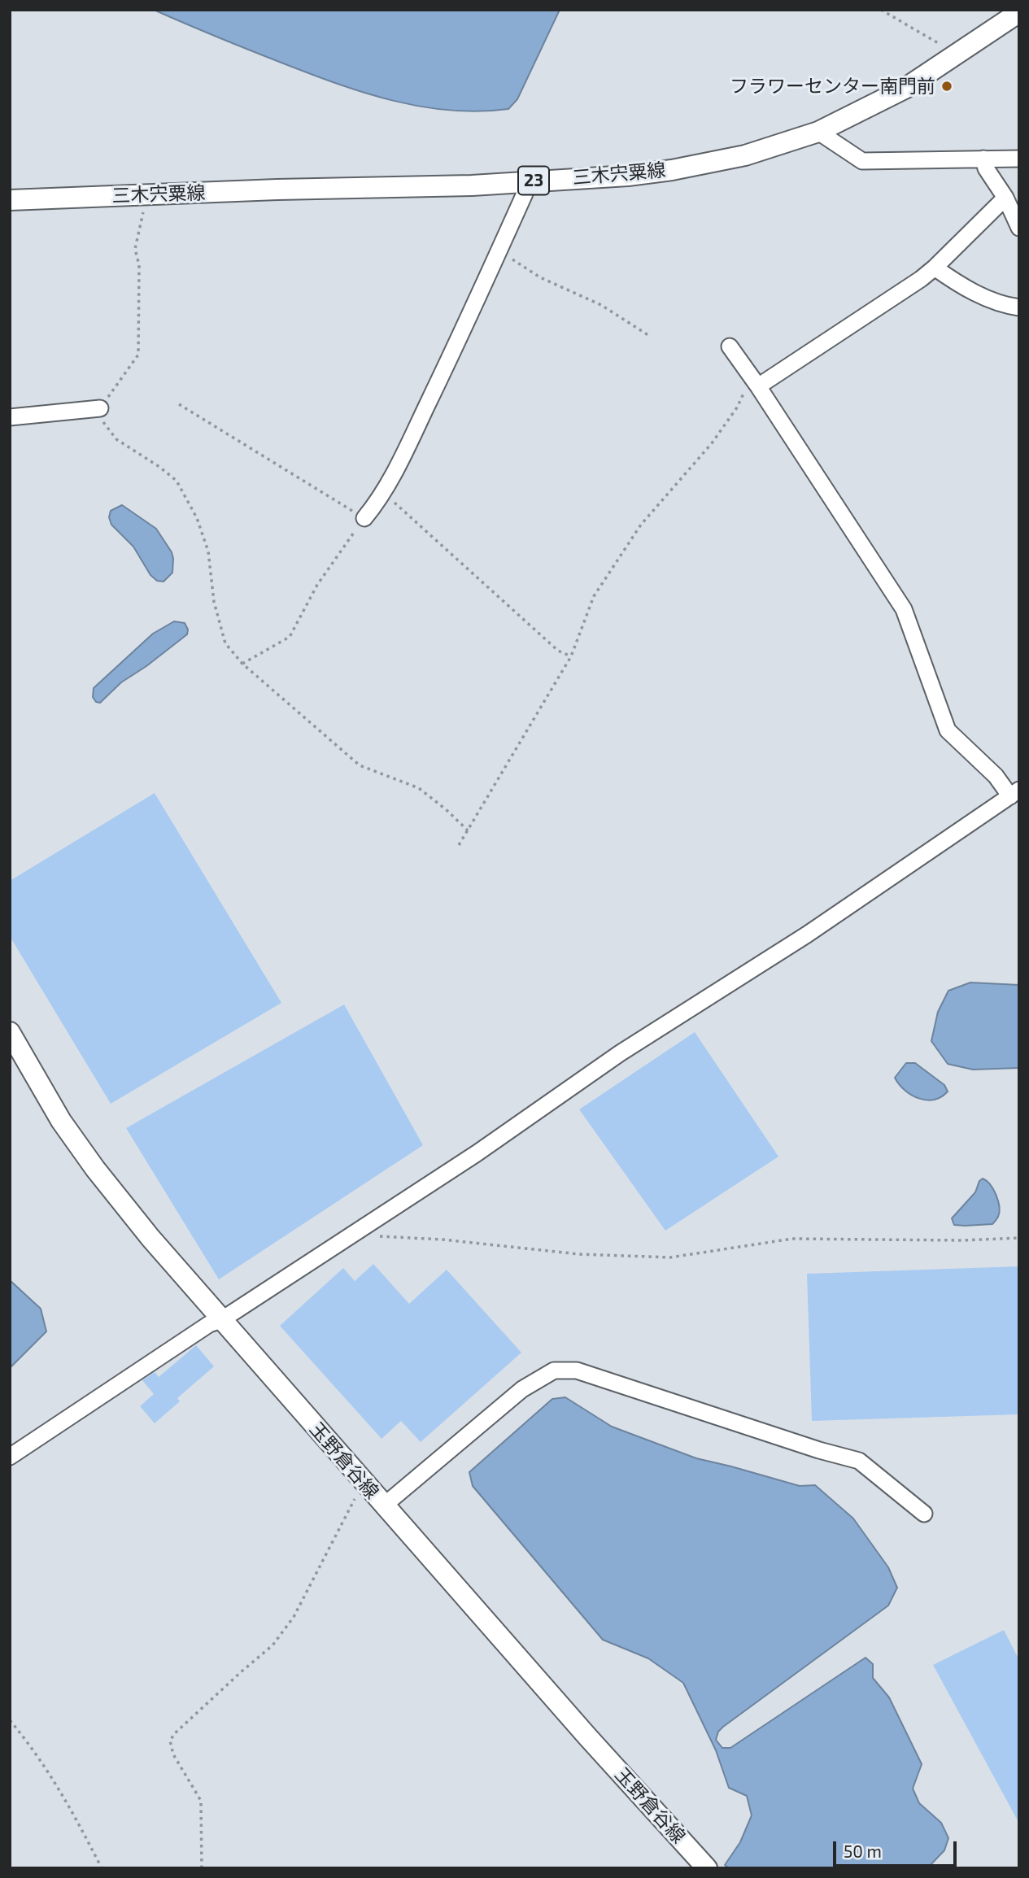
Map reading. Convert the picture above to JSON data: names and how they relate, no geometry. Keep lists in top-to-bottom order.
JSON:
{
  "streets": {
    "main road": ["三木宍粟線", "23", "玉野倉谷線"]
  },
  "places": ["フラワーセンター南門前"],
  "scale_bar": "50 m"
}
